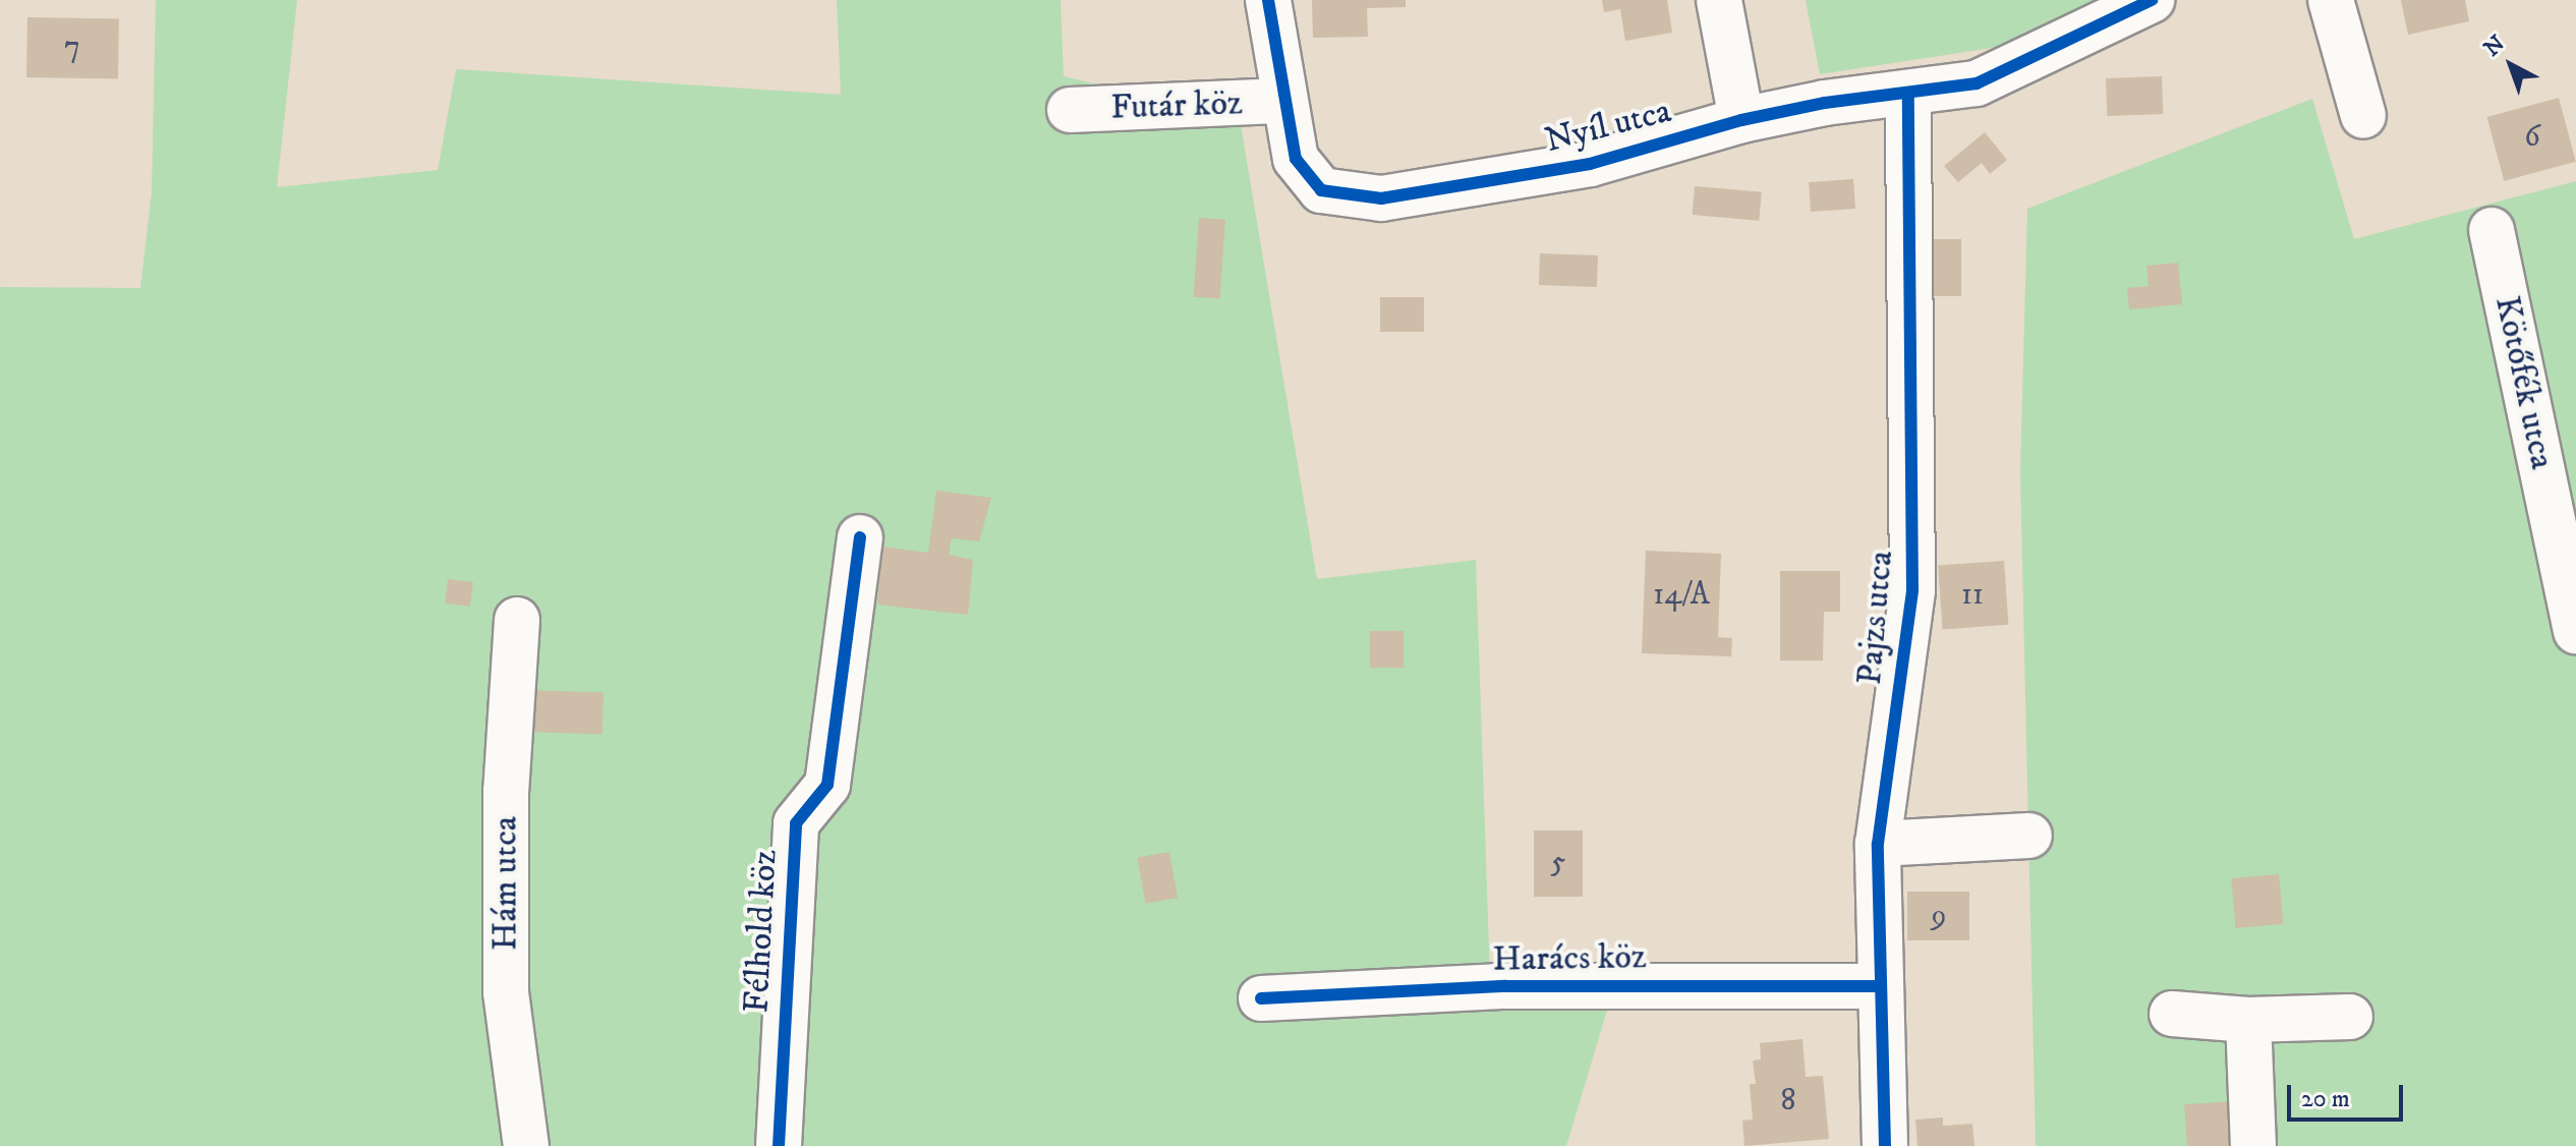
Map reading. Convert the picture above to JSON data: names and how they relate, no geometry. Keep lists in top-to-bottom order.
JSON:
{
  "streets": {
    "street": [
      "Futár köz",
      "Nyíl utca",
      "Kötőfék utca",
      "Pajzs utca",
      "Hám utca",
      "Félhold köz",
      "Harács köz"
    ]
  },
  "crossings": [
    ["Futár köz", "Nyíl utca"],
    ["Nyíl utca", "Pajzs utca"],
    ["Pajzs utca", "Harács köz"]
  ],
  "house_numbers": [
    "7",
    "6",
    "14/A",
    "11",
    "5",
    "9",
    "8"
  ],
  "scale_bar": "20 m",
  "north": "top left"
}
